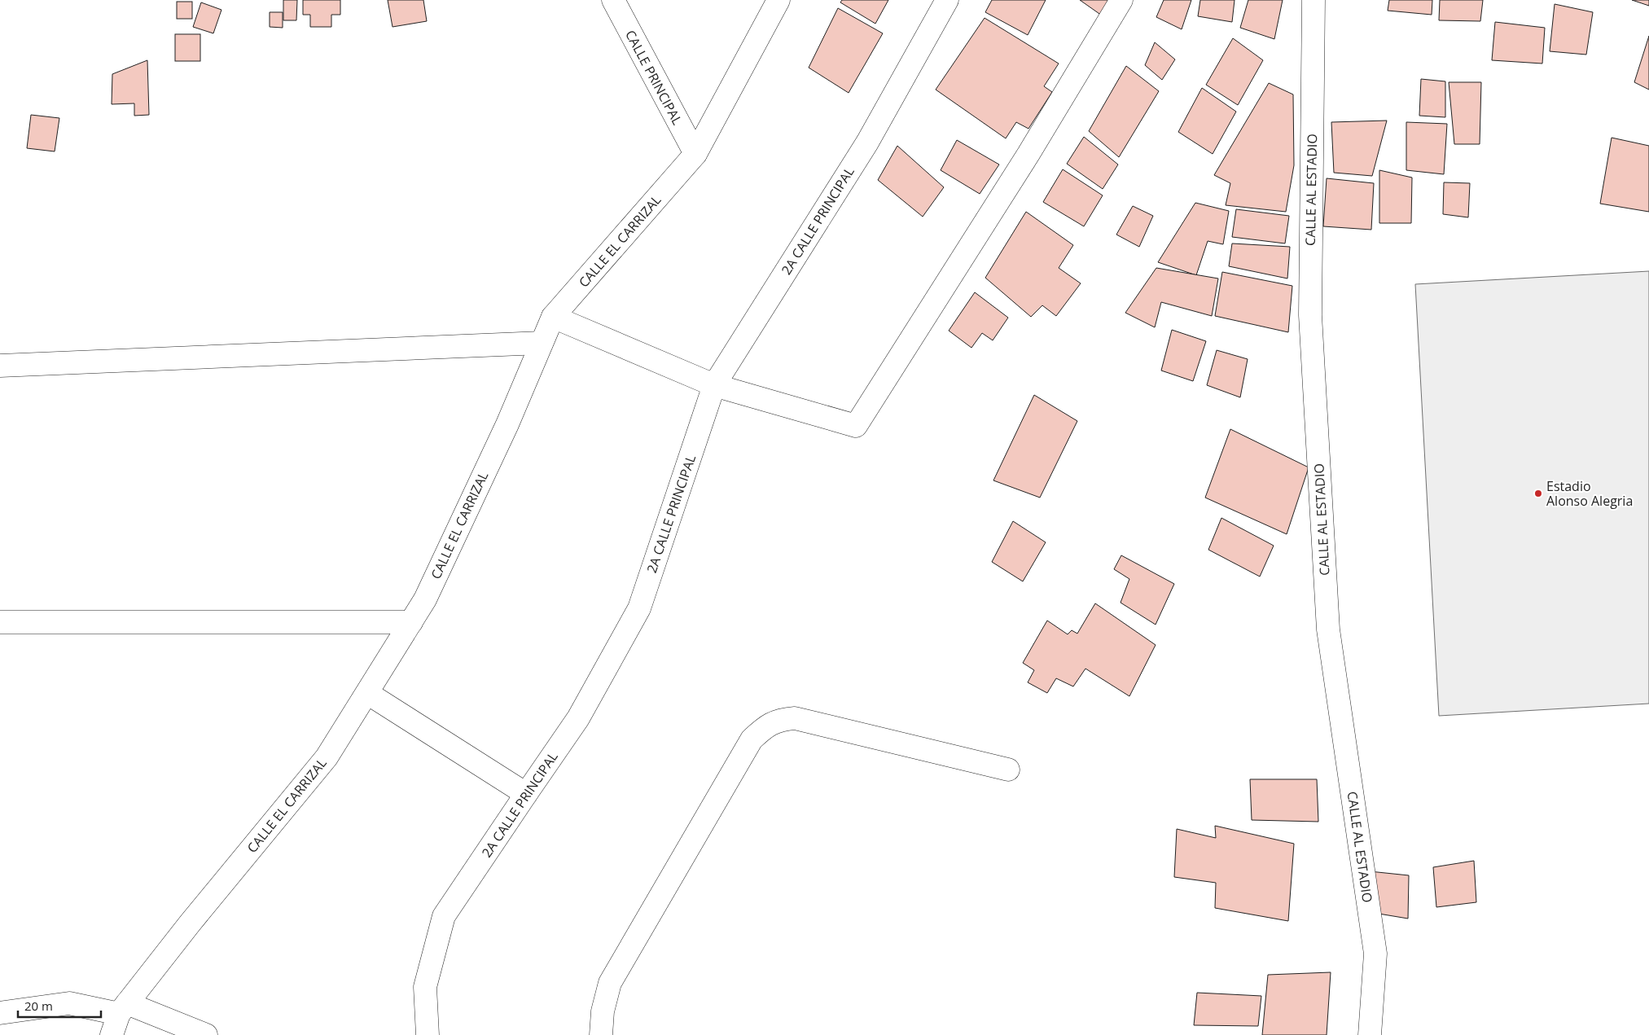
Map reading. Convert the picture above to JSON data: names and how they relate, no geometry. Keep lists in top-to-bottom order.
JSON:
{
  "streets": {
    "street": [
      "CALLE PRINCIPAL",
      "CALLE AL ESTADIO",
      "2A CALLE PRINCIPAL",
      "CALLE EL CARRIZAL"
    ]
  },
  "crossings": [
    ["CALLE PRINCIPAL", "CALLE EL CARRIZAL"]
  ],
  "places": ["Estadio Alonso Alegria"],
  "scale_bar": "20 m"
}
